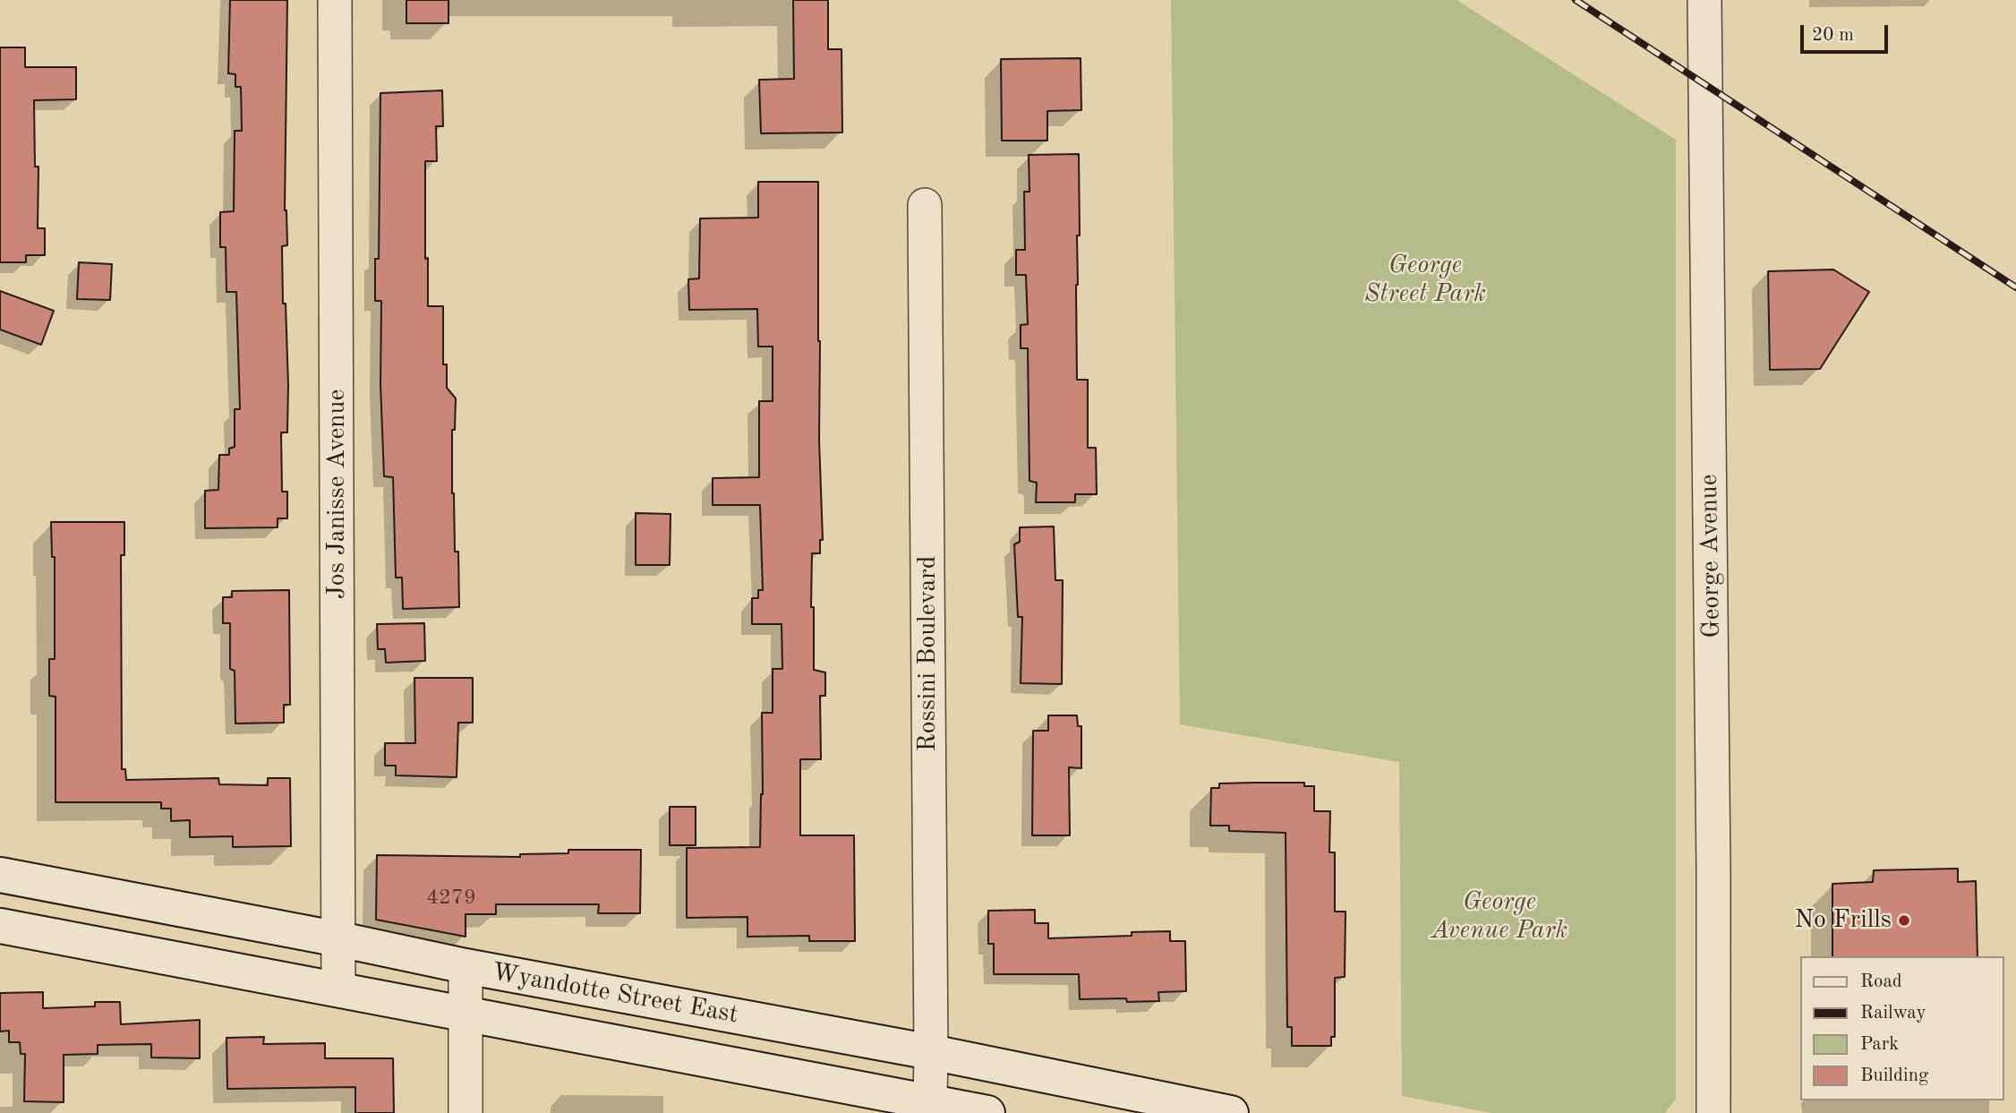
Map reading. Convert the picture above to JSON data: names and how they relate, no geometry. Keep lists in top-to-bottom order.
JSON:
{
  "streets": {
    "main road": ["Wyandotte Street East"],
    "street": ["Jos Janisse Avenue", "George Avenue", "Rossini Boulevard"]
  },
  "crossings": [
    ["Jos Janisse Avenue", "Wyandotte Street East"],
    ["Rossini Boulevard", "Wyandotte Street East"]
  ],
  "parks": ["George Street Park", "George Avenue Park"],
  "places": ["No Frills"],
  "house_numbers": ["4279"],
  "legend": [
    "Road",
    "Railway",
    "Park",
    "Building"
  ],
  "scale_bar": "20 m"
}
